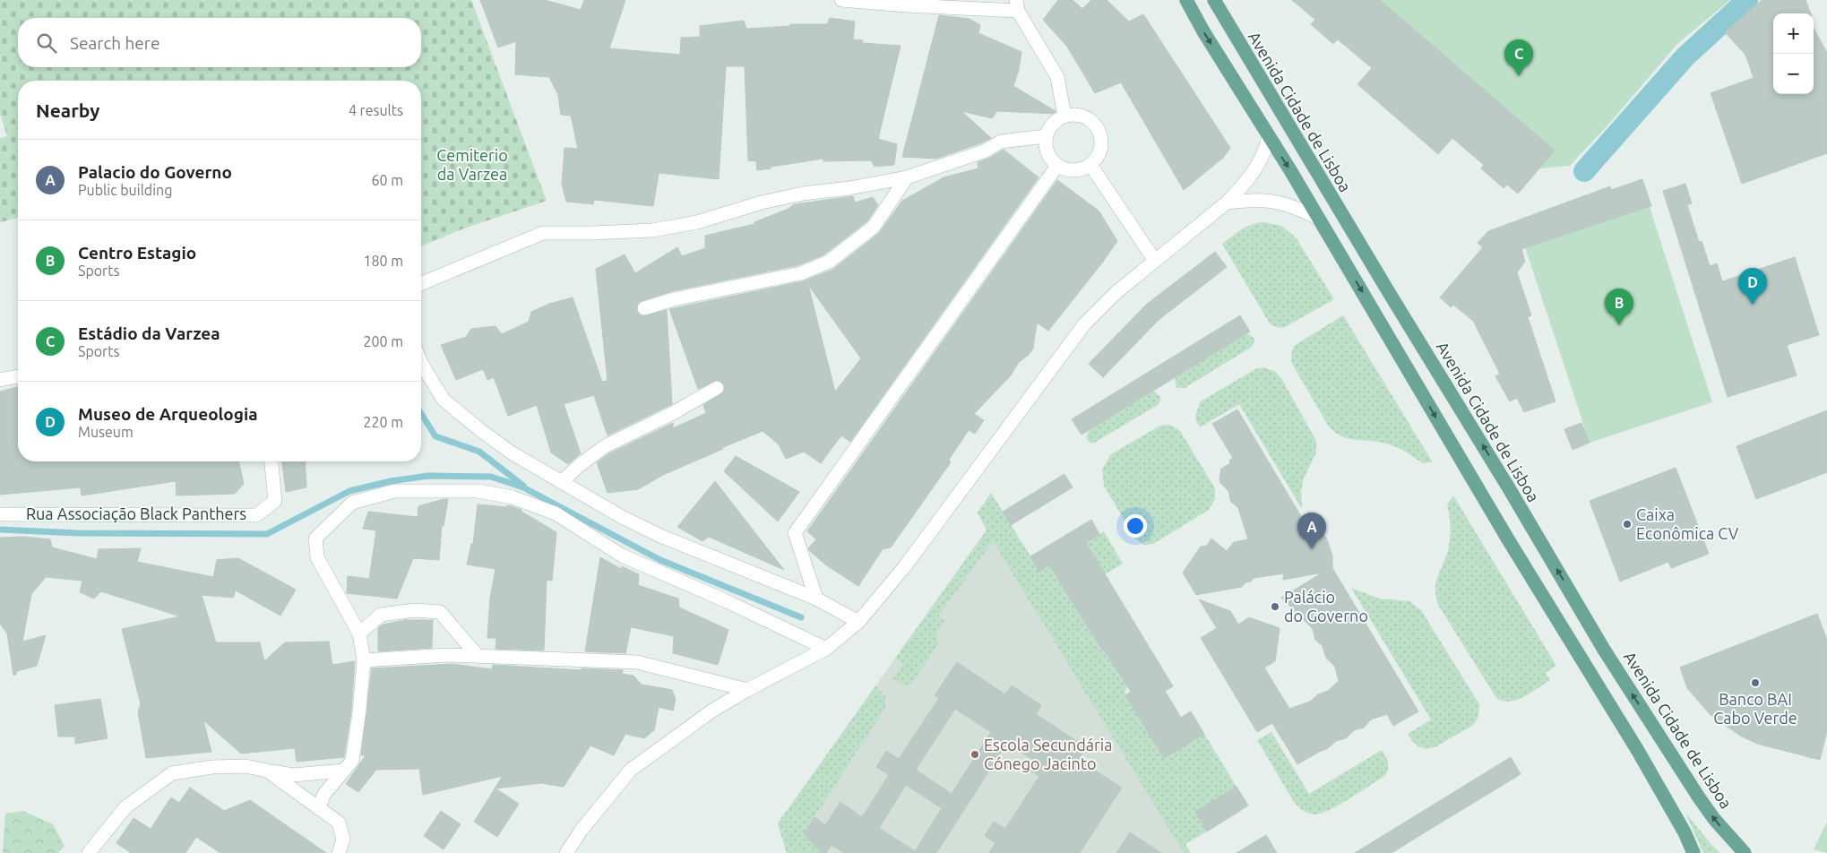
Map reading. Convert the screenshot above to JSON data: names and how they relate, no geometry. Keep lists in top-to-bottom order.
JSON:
{
  "streets": {
    "main road": ["Avenida Cidade de Lisboa"],
    "street": ["Rua Associação Black Panthers"]
  },
  "parks": ["Cemiterio da Varzea"],
  "places": [
    "Caixa Econômica CV",
    "Palácio do Governo",
    "Banco BAI Cabo Verde",
    "Escola Secundária Cónego Jacinto"
  ],
  "page": {
    "map_buttons": ["+", "−"],
    "search": "Search here",
    "pins": [
      "C",
      "D",
      "B",
      "A"
    ],
    "heading": ["Nearby", "4 results"],
    "list": [
      {
        "mark": "A",
        "name": "Palacio do Governo",
        "note": "Public building",
        "value": "60 m"
      },
      {
        "mark": "B",
        "name": "Centro Estagio",
        "note": "Sports",
        "value": "180 m"
      },
      {
        "mark": "C",
        "name": "Estádio da Varzea",
        "note": "Sports",
        "value": "200 m"
      },
      {
        "mark": "D",
        "name": "Museo de Arqueologia",
        "note": "Museum",
        "value": "220 m"
      }
    ]
  }
}
